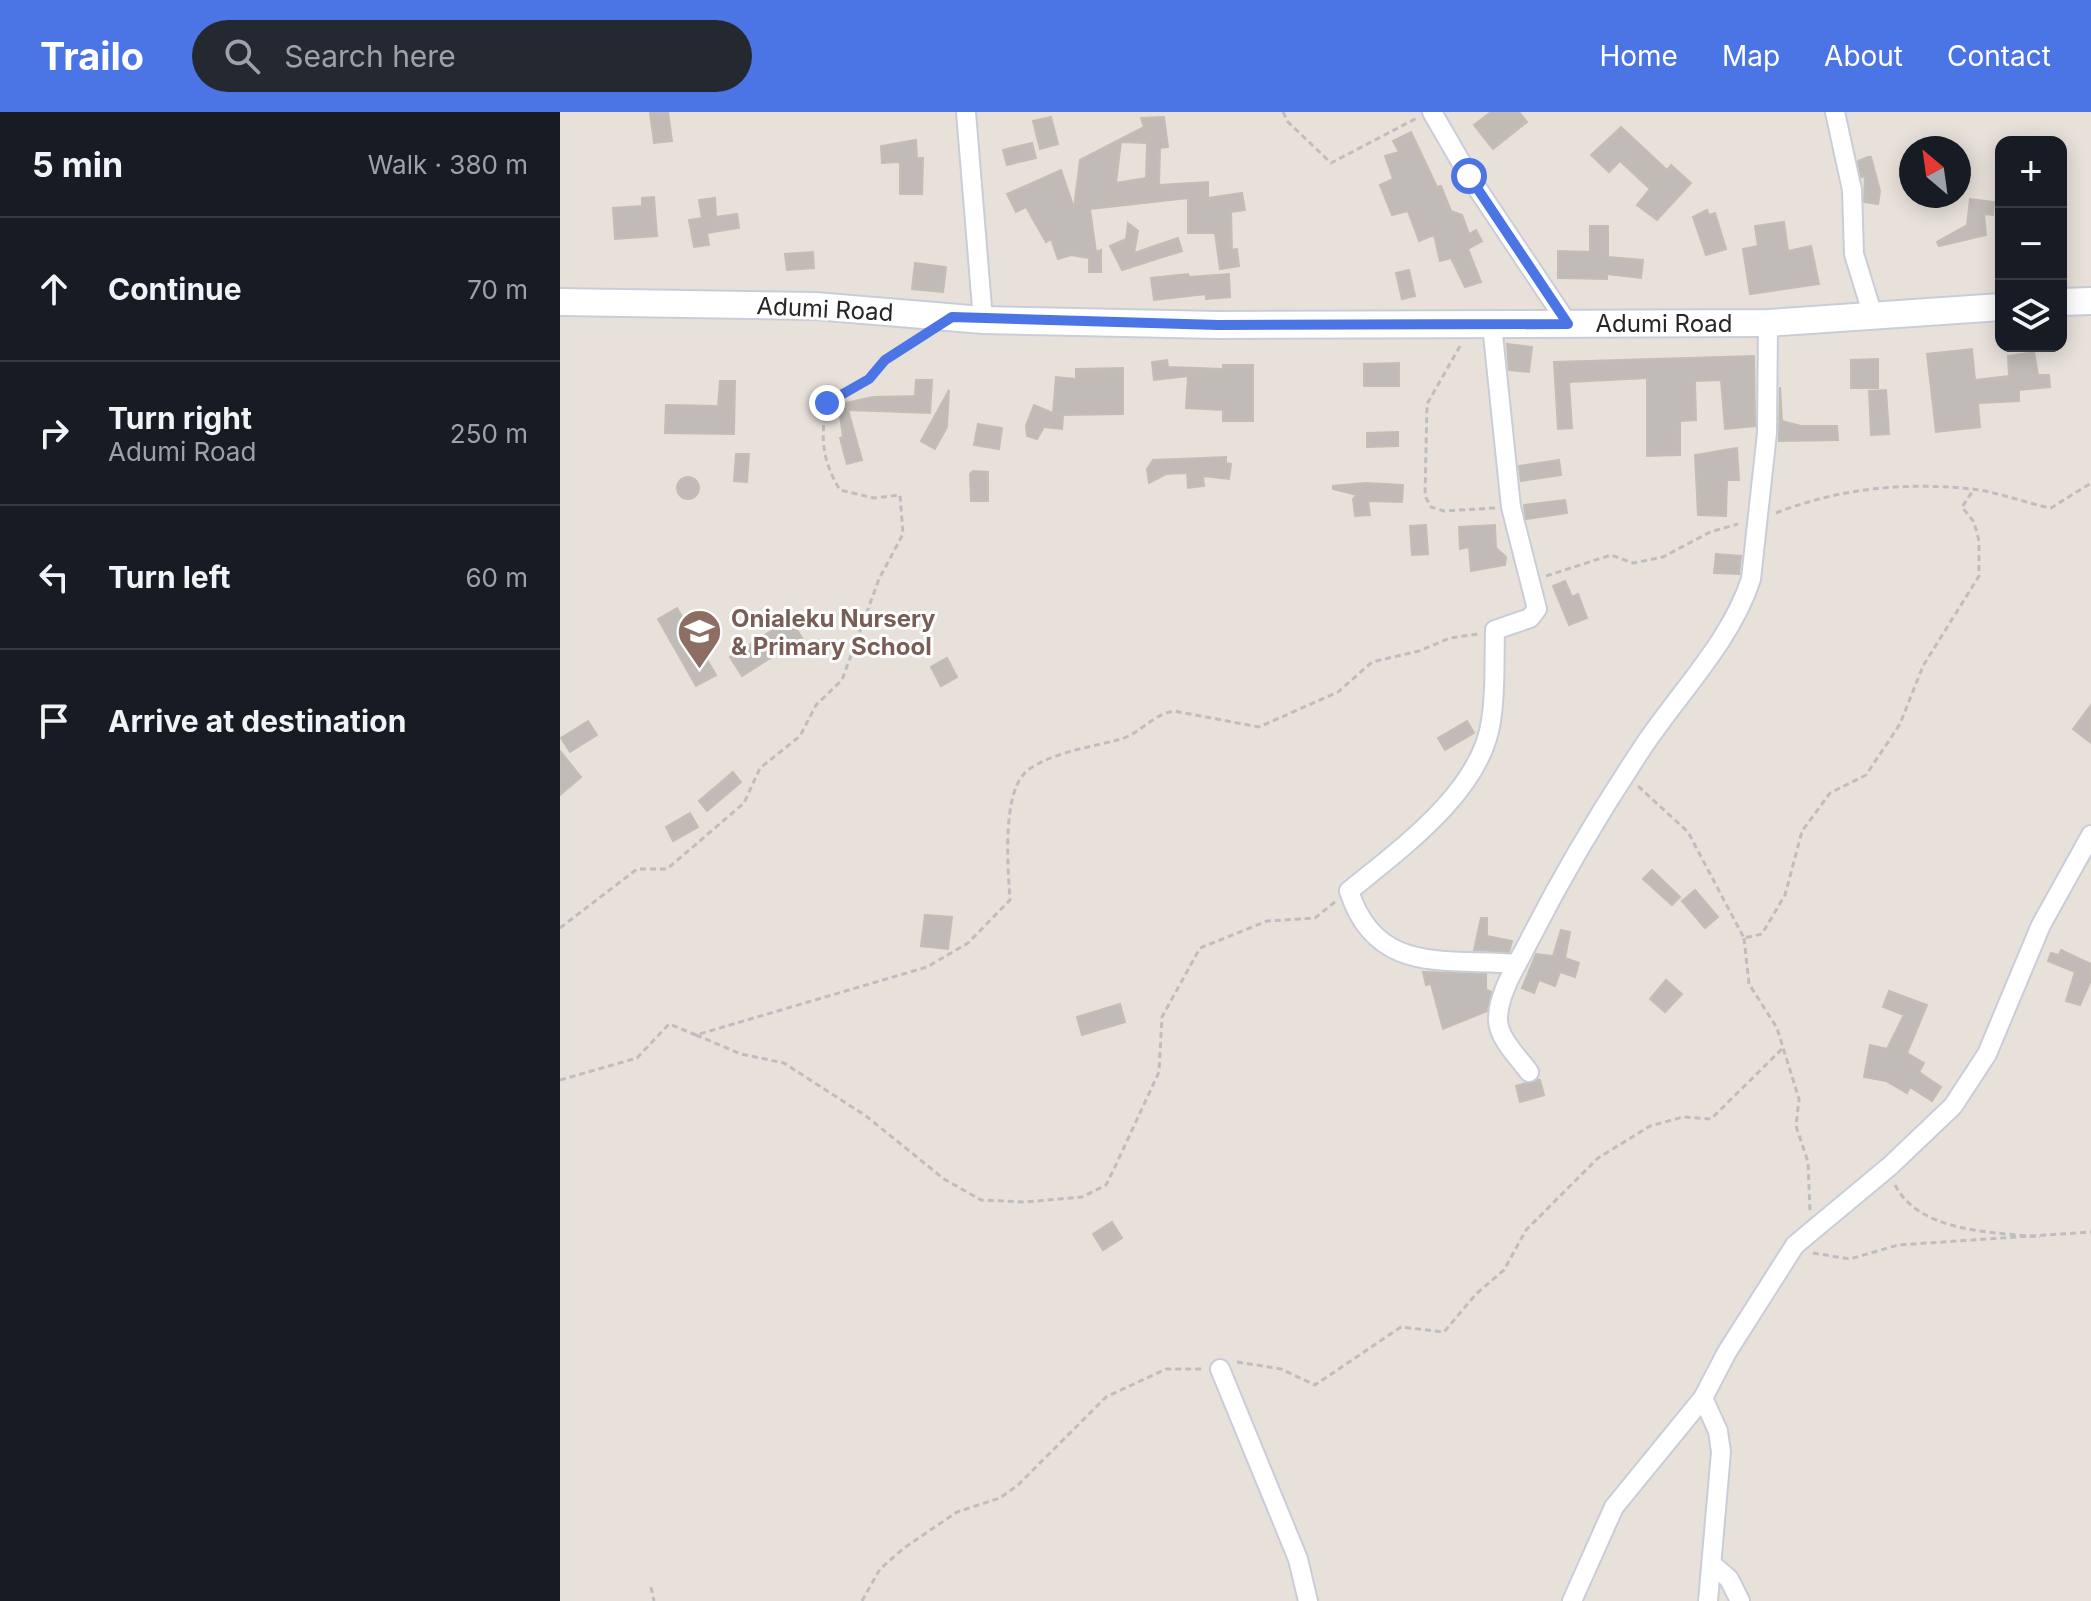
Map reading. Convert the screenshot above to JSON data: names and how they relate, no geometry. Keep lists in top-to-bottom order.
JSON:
{
  "streets": {
    "main road": ["Adumi Road"]
  },
  "places": {
    "school or university": ["Onialeku Nursery & Primary School"]
  },
  "north": "top left",
  "page": {
    "header": "Trailo",
    "search": "Search here",
    "nav": [
      "Home",
      "Map",
      "About",
      "Contact"
    ],
    "heading": ["5 min", "Walk · 380 m"],
    "map_buttons": ["+", "−"],
    "list": [
      ["Continue", "70 m"],
      ["Turn right", "Adumi Road", "250 m"],
      ["Turn left", "60 m"],
      "Arrive at destination"
    ]
  }
}
